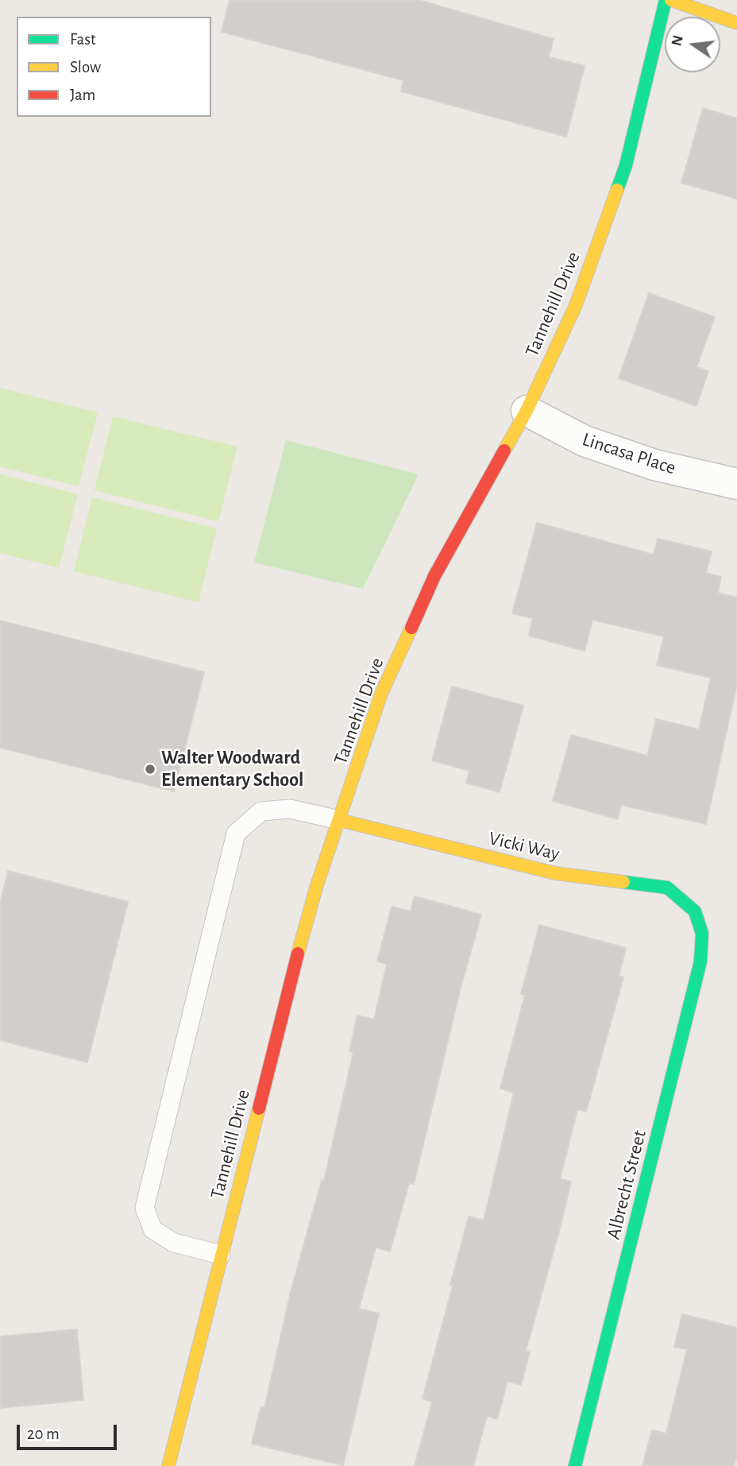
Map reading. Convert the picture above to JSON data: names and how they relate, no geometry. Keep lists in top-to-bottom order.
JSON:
{
  "streets": {
    "street": [
      "Tannehill Drive",
      "Lincasa Place",
      "Vicki Way",
      "Albrecht Street"
    ]
  },
  "crossings": [
    ["Tannehill Drive", "Lincasa Place"],
    ["Tannehill Drive", "Vicki Way"],
    ["Vicki Way", "Albrecht Street"]
  ],
  "places": ["Walter Woodward Elementary School"],
  "legend": ["Fast", "Slow", "Jam"],
  "scale_bar": "20 m",
  "north": "left"
}
